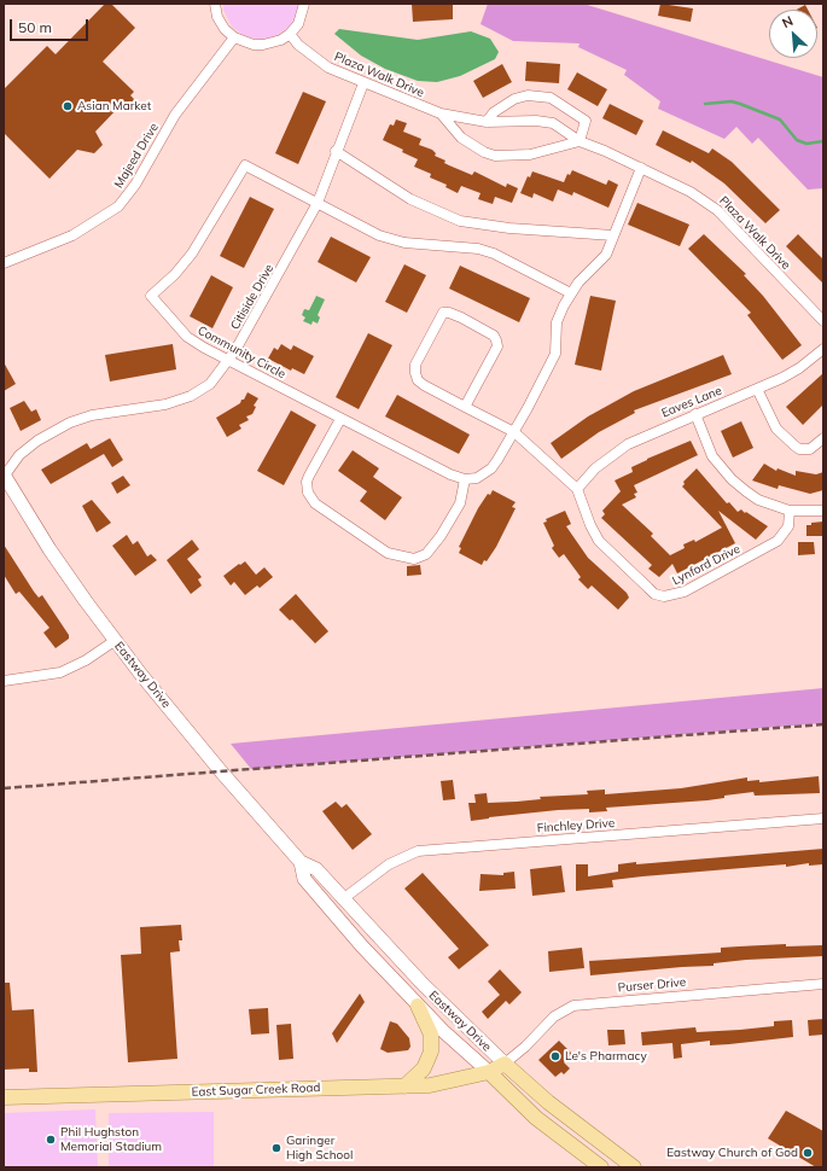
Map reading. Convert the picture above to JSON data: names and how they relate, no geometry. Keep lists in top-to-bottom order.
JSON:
{
  "streets": {
    "main road": ["Eastway Drive", "East Sugar Creek Road"],
    "street": [
      "Plaza Walk Drive",
      "Majeed Drive",
      "Citiside Drive",
      "Community Circle",
      "Eaves Lane",
      "Lynford Drive",
      "Finchley Drive",
      "Purser Drive"
    ]
  },
  "crossings": [
    ["Plaza Walk Drive", "Citiside Drive"],
    ["Citiside Drive", "Community Circle"],
    ["Citiside Drive", "Eastway Drive"],
    ["Eaves Lane", "Lynford Drive"],
    ["Eastway Drive", "Finchley Drive"],
    ["Eastway Drive", "Purser Drive"],
    ["Eastway Drive", "East Sugar Creek Road"],
    ["Purser Drive", "East Sugar Creek Road"]
  ],
  "places": [
    "Asian Market",
    "Le's Pharmacy",
    "Phil Hughston Memorial Stadium",
    "Garinger High School",
    "Eastway Church of God"
  ],
  "scale_bar": "50 m",
  "north": "top left"
}
